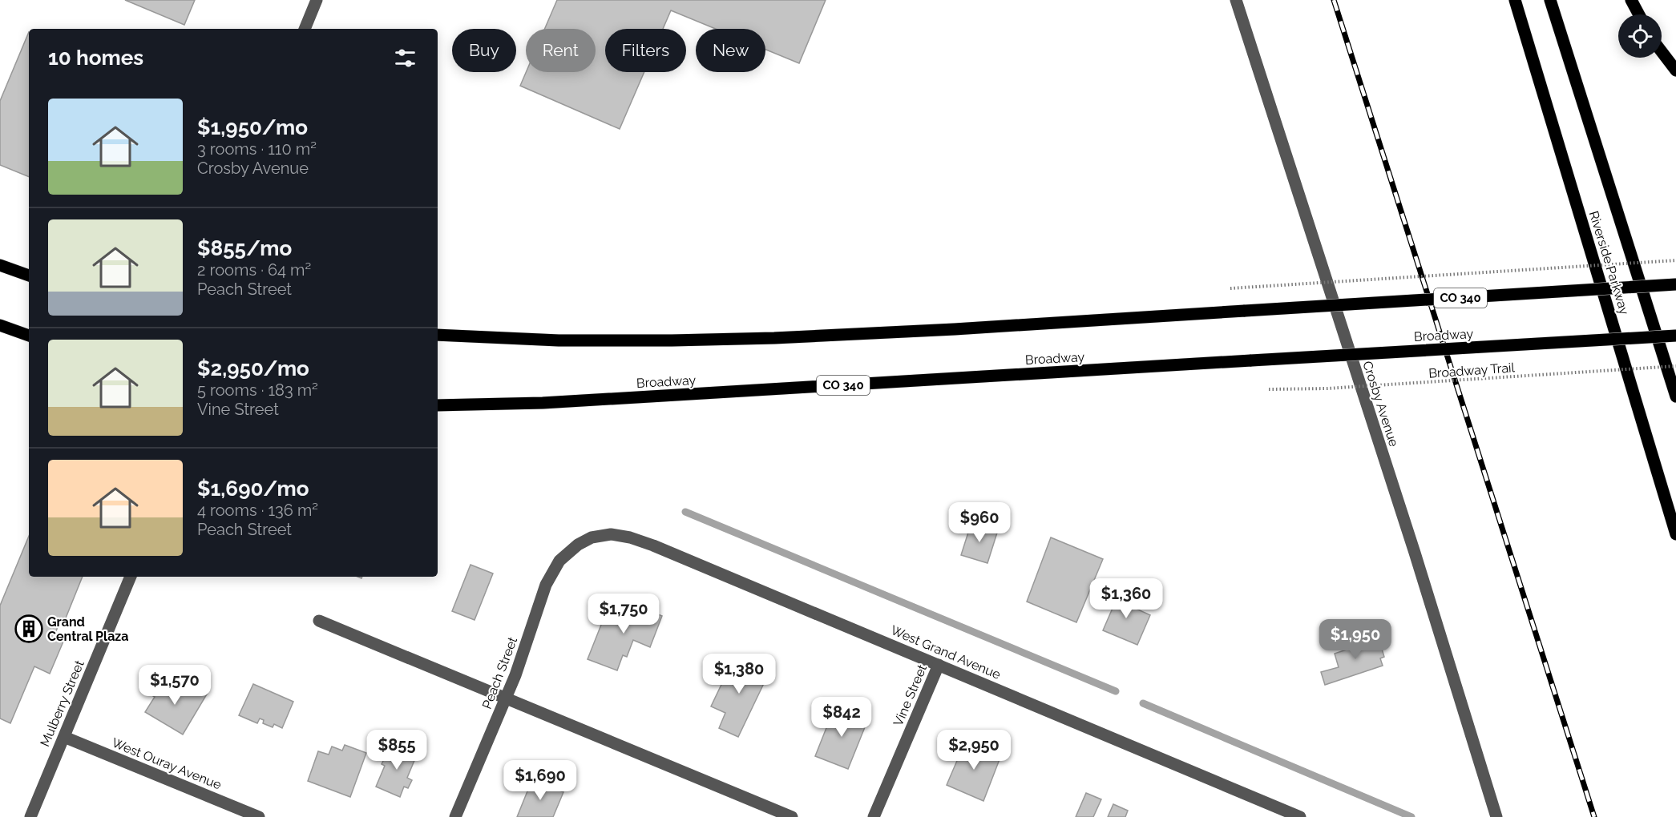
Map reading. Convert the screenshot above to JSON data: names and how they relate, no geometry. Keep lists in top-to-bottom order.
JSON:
{
  "streets": {
    "main road": ["Riverside Parkway", "CO 340", "Broadway"],
    "street": [
      "Crosby Avenue",
      "West Grand Avenue",
      "Peach Street",
      "Vine Street",
      "Mulberry Street",
      "West Ouray Avenue"
    ],
    "path": ["Broadway Trail"]
  },
  "crossings": [
    ["West Grand Avenue", "Peach Street"],
    ["West Grand Avenue", "Vine Street"],
    ["Mulberry Street", "West Ouray Avenue"]
  ],
  "places": {
    "building": ["Grand Central Plaza"]
  },
  "page": {
    "chip": [
      "Buy",
      "Rent",
      "Filters",
      "New"
    ],
    "heading": "10 homes",
    "list": [
      {
        "name": "$1,950/mo",
        "note": "3 rooms · 110 m² · Crosby Avenue"
      },
      {
        "name": "$855/mo",
        "note": "2 rooms · 64 m² · Peach Street"
      },
      {
        "name": "$2,950/mo",
        "note": "5 rooms · 183 m² · Vine Street"
      },
      {
        "name": "$1,690/mo",
        "note": "4 rooms · 136 m² · Peach Street"
      }
    ],
    "price": [
      "$960",
      "$1,360",
      "$1,750",
      "$1,950",
      "$1,380",
      "$1,570",
      "$842",
      "$855",
      "$2,950",
      "$1,690"
    ]
  }
}
